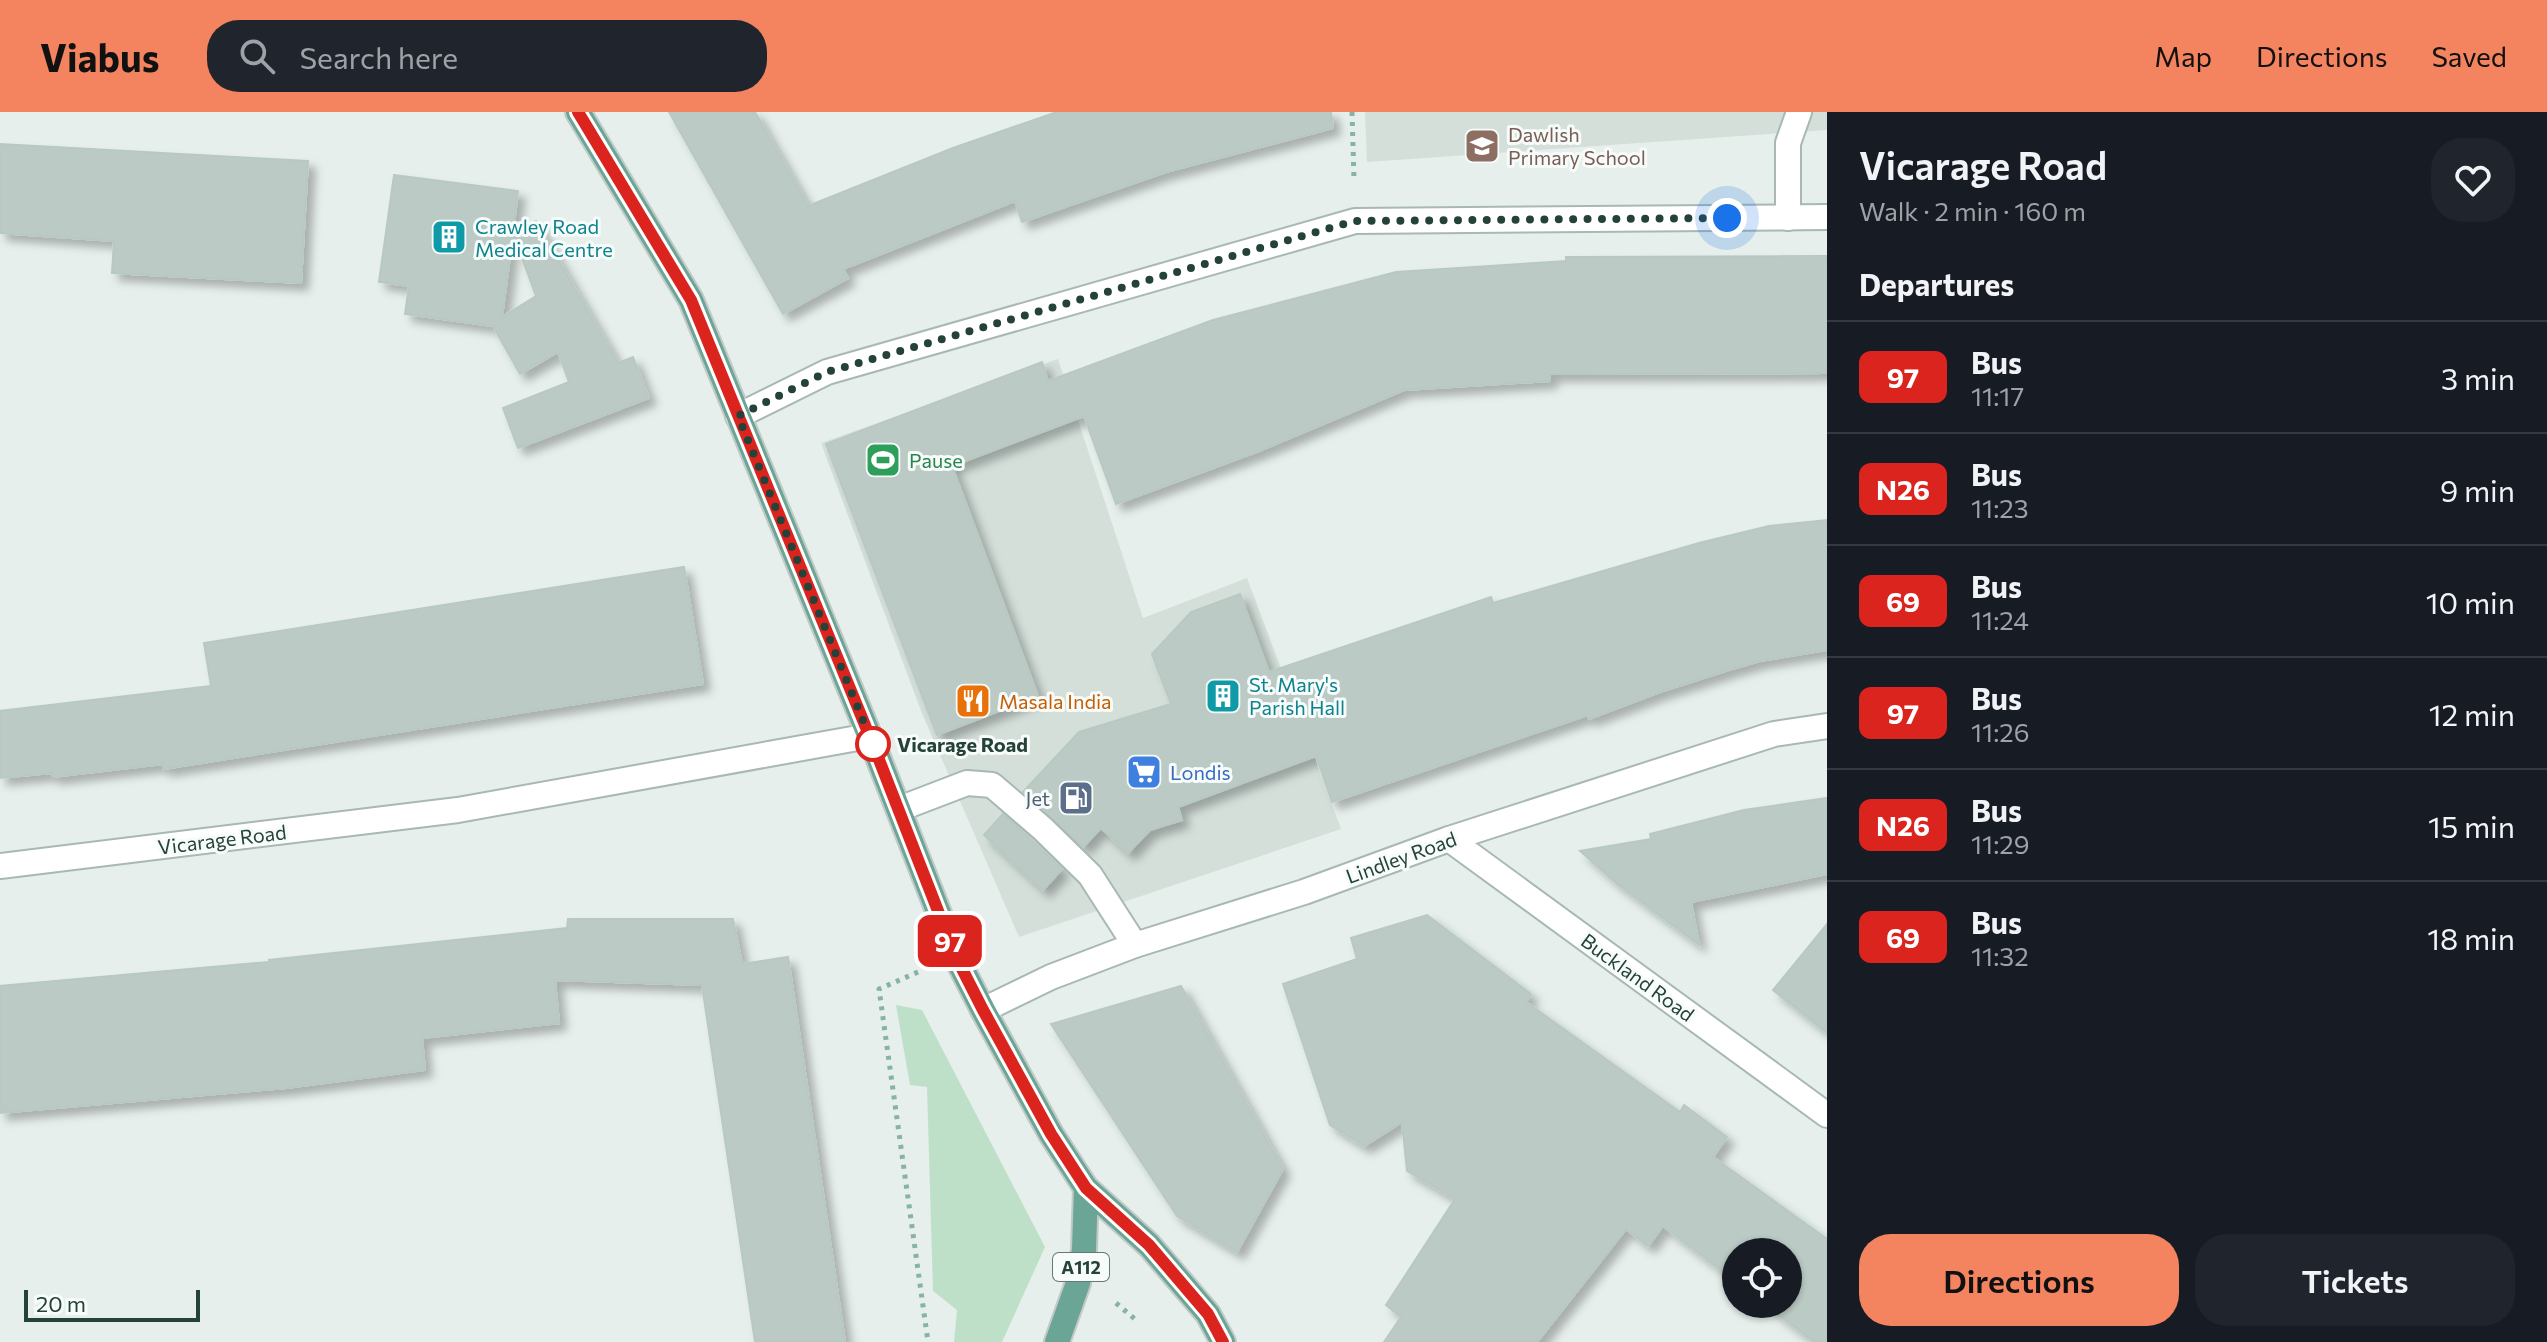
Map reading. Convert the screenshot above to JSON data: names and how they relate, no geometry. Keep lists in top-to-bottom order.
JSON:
{
  "streets": {
    "main road": ["A112"],
    "street": ["Vicarage Road", "Lindley Road", "Buckland Road"]
  },
  "crossings": [
    ["Lindley Road", "Buckland Road"]
  ],
  "places": {
    "school or university": ["Dawlish Primary School"],
    "building": ["Crawley Road Medical Centre", "St. Mary's Parish Hall"],
    "sports": ["Pause"],
    "restaurant": ["Masala India"],
    "other": ["Vicarage Road"],
    "supermarket": ["Londis"],
    "fuel station": ["Jet"]
  },
  "lines": ["bus line 97"],
  "scale_bar": "20 m",
  "page": {
    "header": "Viabus",
    "search": "Search here",
    "nav": ["Map", "Directions", "Saved"],
    "on_map": "97",
    "heading": [
      ["Vicarage Road", "Walk · 2 min · 160 m"],
      "Departures"
    ],
    "list": [
      {
        "mark": "97",
        "name": "Bus",
        "note": "11:17",
        "value": "3 min"
      },
      {
        "mark": "N26",
        "name": "Bus",
        "note": "11:23",
        "value": "9 min"
      },
      {
        "mark": "69",
        "name": "Bus",
        "note": "11:24",
        "value": "10 min"
      },
      {
        "mark": "97",
        "name": "Bus",
        "note": "11:26",
        "value": "12 min"
      },
      {
        "mark": "N26",
        "name": "Bus",
        "note": "11:29",
        "value": "15 min"
      },
      {
        "mark": "69",
        "name": "Bus",
        "note": "11:32",
        "value": "18 min"
      }
    ],
    "buttons": ["Directions", "Tickets"],
    "scale": "20 m"
  }
}
